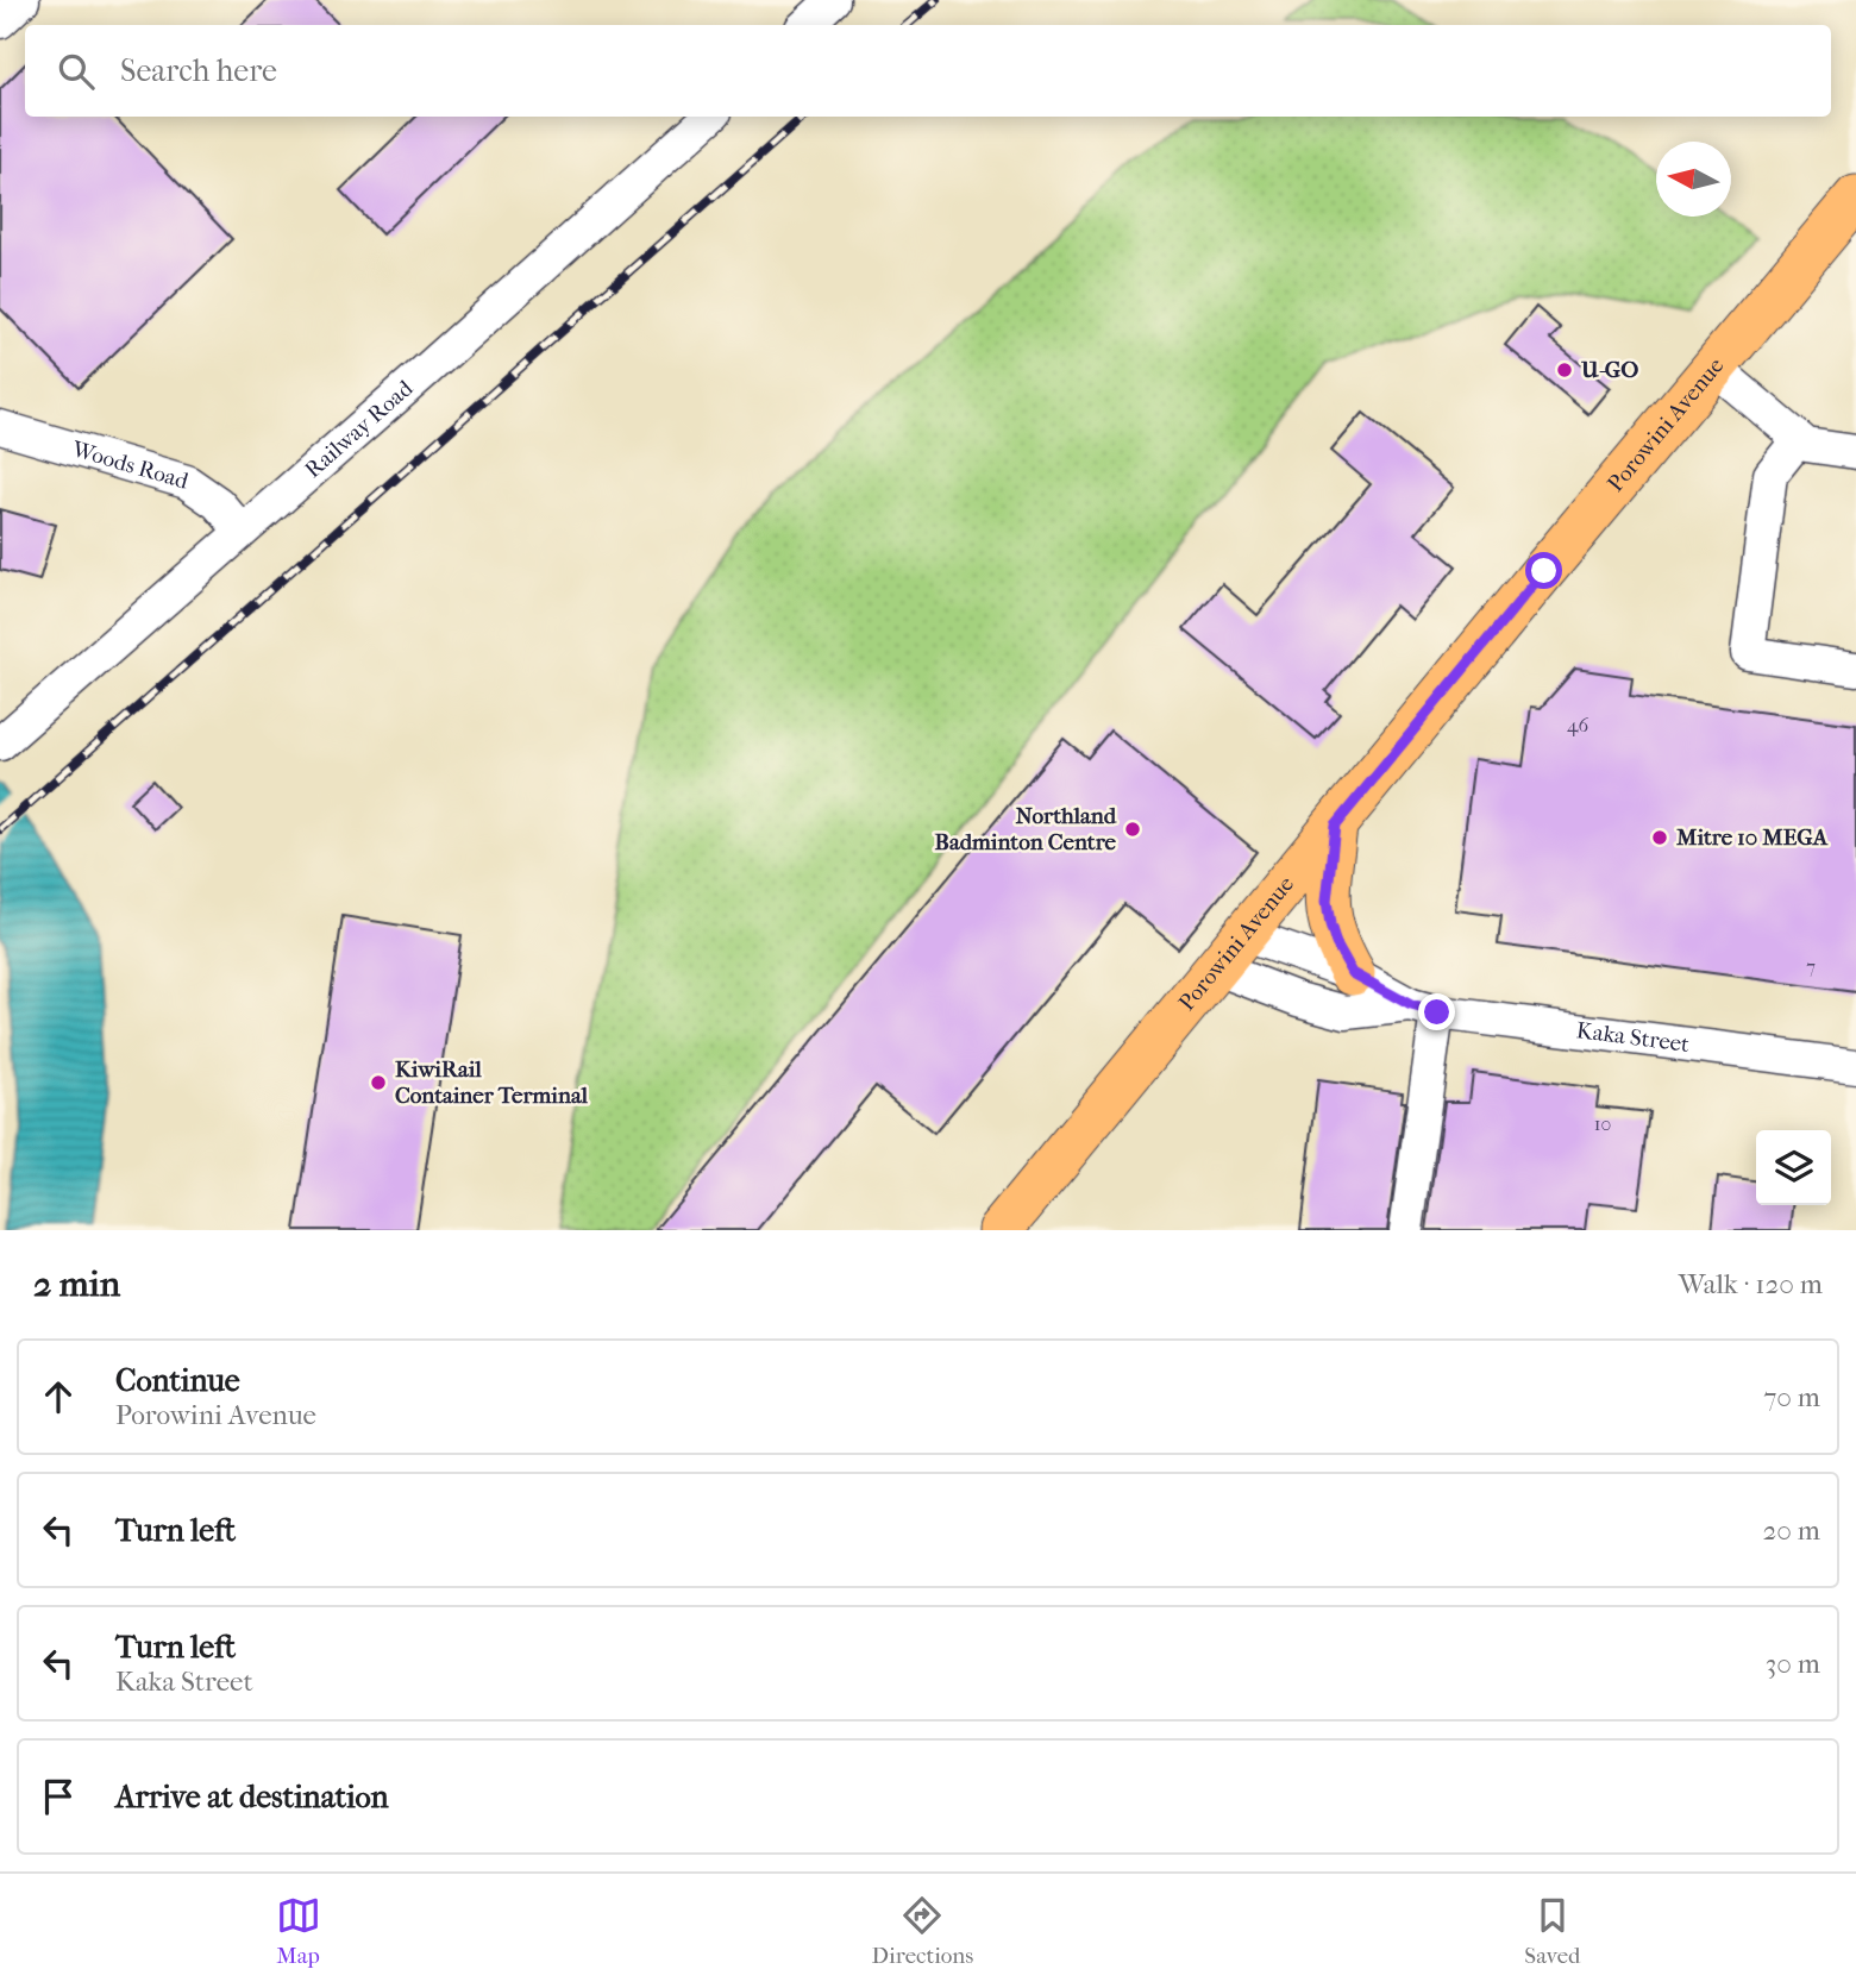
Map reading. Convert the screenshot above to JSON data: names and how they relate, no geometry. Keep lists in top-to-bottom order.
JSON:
{
  "streets": {
    "main road": ["Porowini Avenue"],
    "street": ["Railway Road", "Woods Road", "Kaka Street"]
  },
  "crossings": [
    ["Porowini Avenue", "Kaka Street"],
    ["Railway Road", "Woods Road"]
  ],
  "places": [
    "U-GO",
    "Northland Badminton Centre",
    "Mitre 10 MEGA",
    "KiwiRail Container Terminal"
  ],
  "house_numbers": ["46", "7", "10"],
  "north": "left",
  "page": {
    "search": "Search here",
    "heading": ["2 min", "Walk · 120 m"],
    "list": [
      ["Continue", "Porowini Avenue", "70 m"],
      ["Turn left", "20 m"],
      ["Turn left", "Kaka Street", "30 m"],
      "Arrive at destination"
    ],
    "nav": ["Map", "Directions", "Saved"]
  }
}
